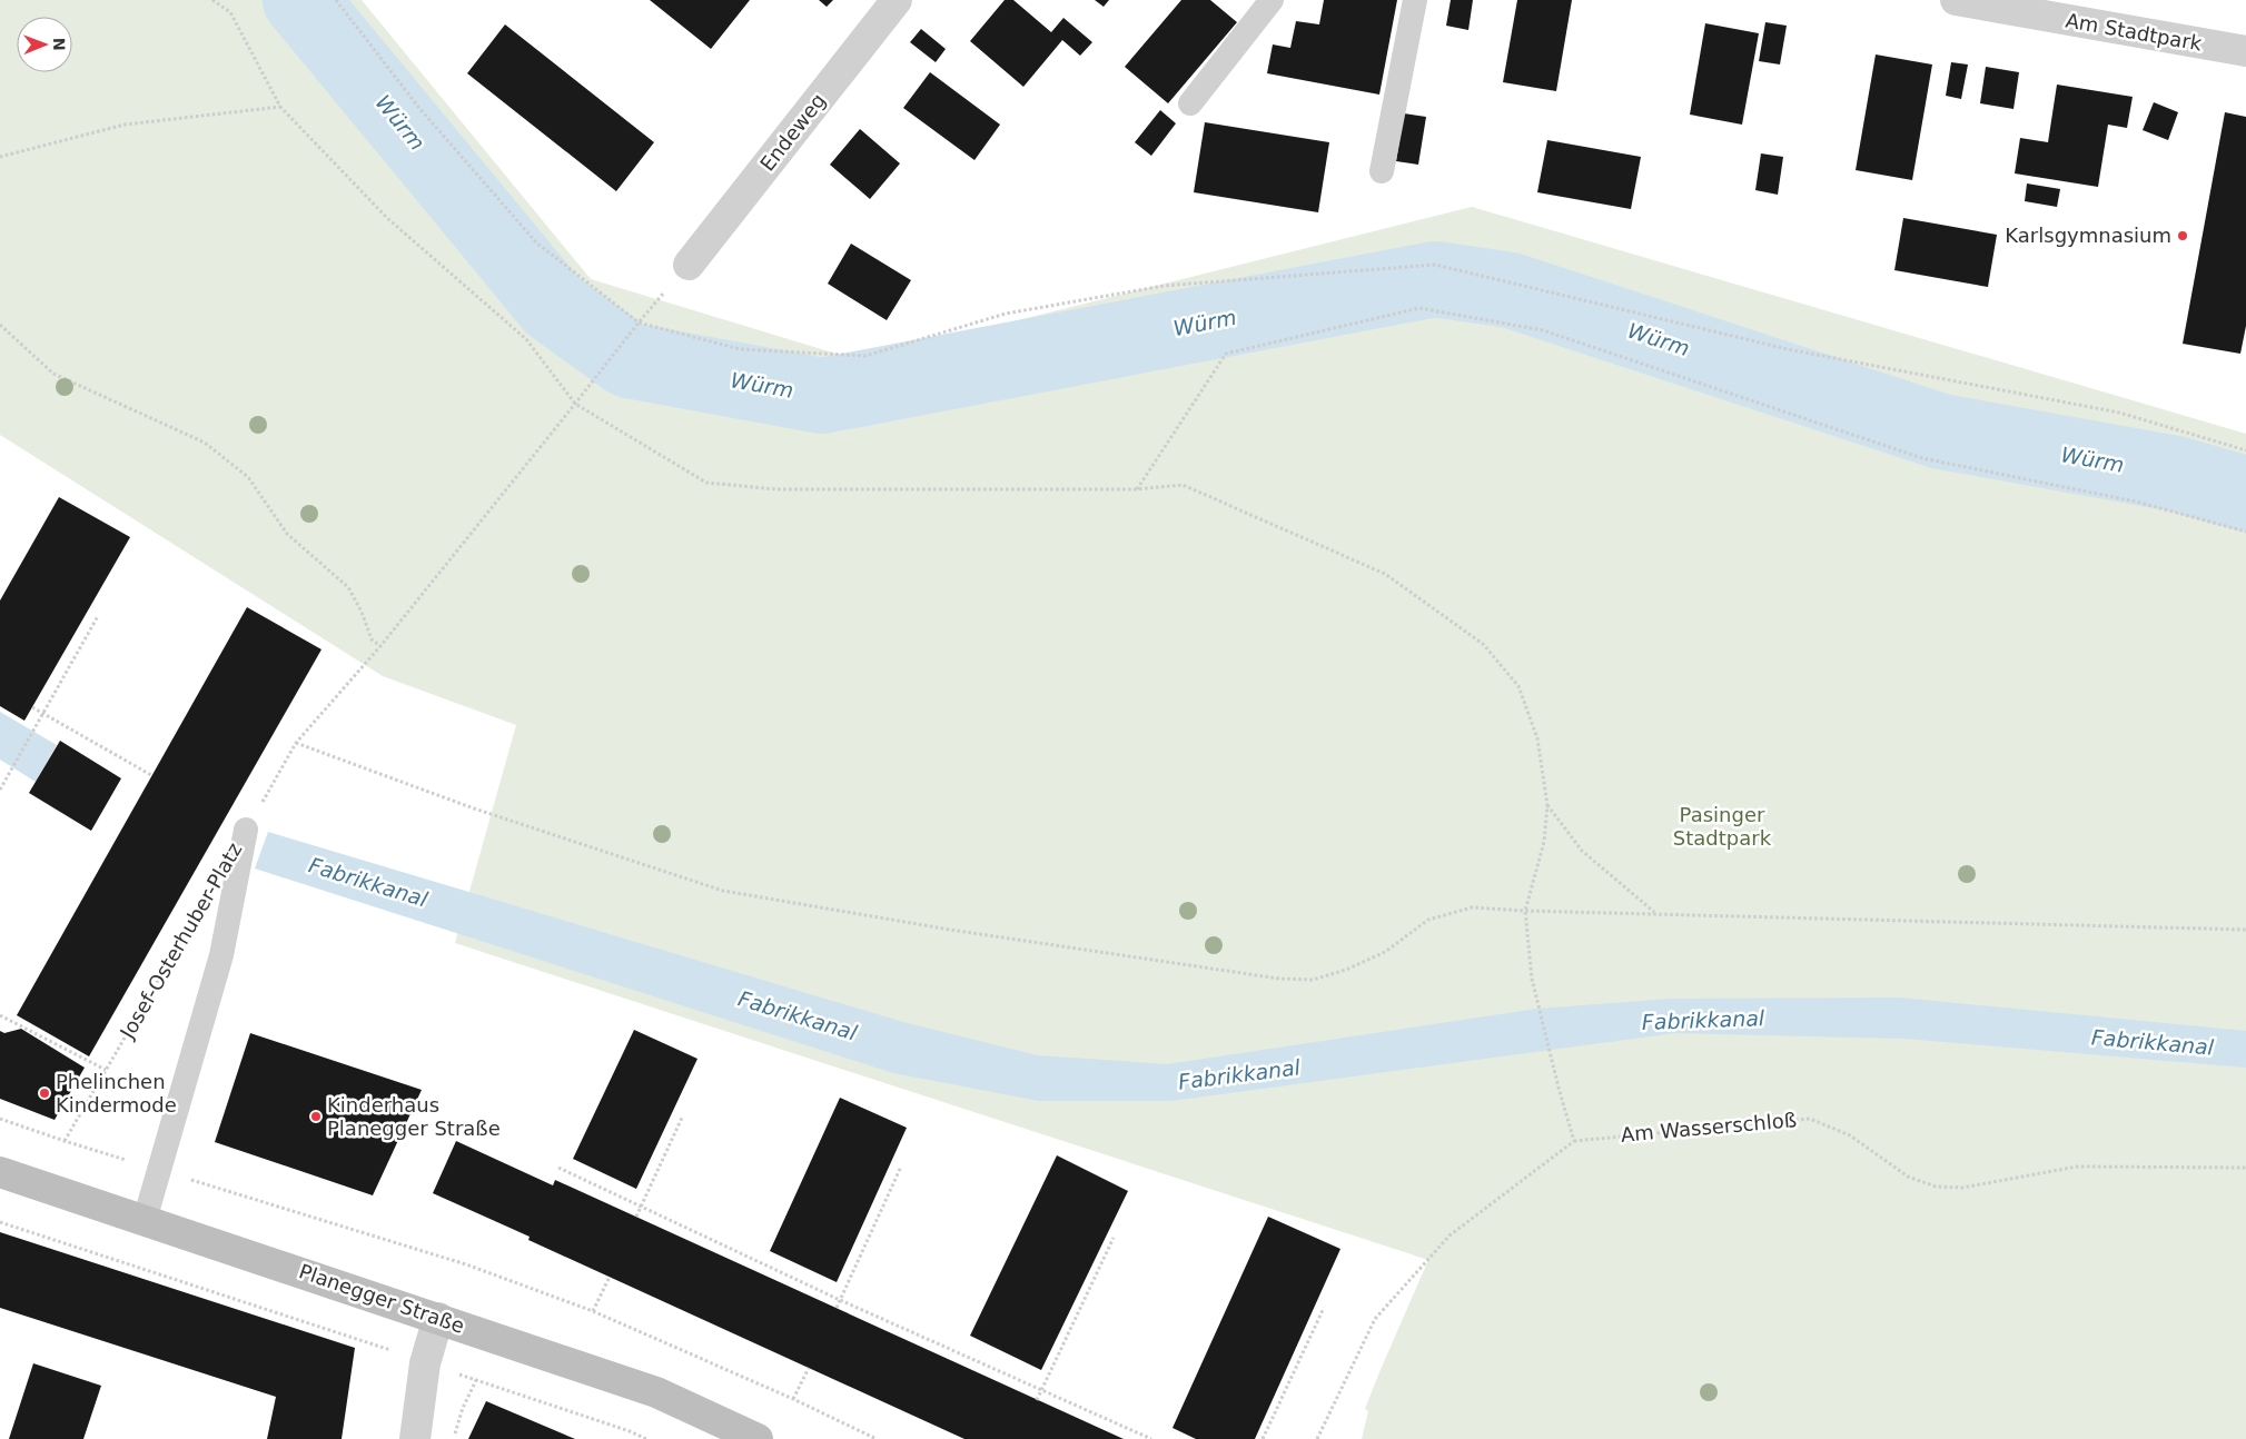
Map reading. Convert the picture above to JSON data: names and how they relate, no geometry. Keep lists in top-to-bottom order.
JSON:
{
  "streets": {
    "main road": ["Planegger Straße"],
    "street": ["Am Stadtpark", "Endeweg"],
    "lane": ["Josef-Osterhuber-Platz"],
    "path": ["Am Wasserschloß"]
  },
  "crossings": [
    ["Josef-Osterhuber-Platz", "Planegger Straße"]
  ],
  "water": ["Würm", "Fabrikkanal"],
  "parks": ["Pasinger Stadtpark"],
  "places": ["Karlsgymnasium", "Phelinchen Kindermode", "Kinderhaus Planegger Straße"],
  "north": "right"
}
